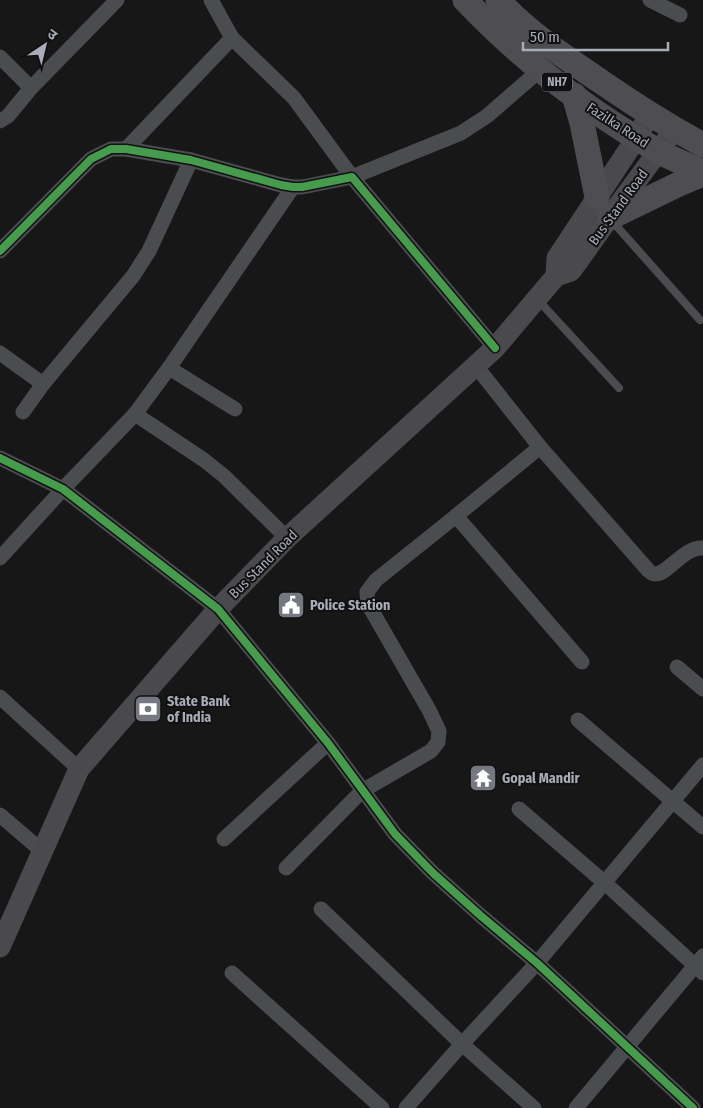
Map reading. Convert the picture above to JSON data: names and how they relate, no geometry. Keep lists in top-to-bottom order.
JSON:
{
  "streets": {
    "highway": ["NH7", "Fazilka Road"],
    "main road": ["Bus Stand Road"]
  },
  "crossings": [
    ["NH7", "Fazilka Road"],
    ["NH7", "Bus Stand Road"],
    ["Fazilka Road", "Bus Stand Road"]
  ],
  "places": {
    "public building": ["Police Station"],
    "bank": ["State Bank of India"],
    "temple": ["Gopal Mandir"]
  },
  "scale_bar": "50 m",
  "north": "top right"
}
